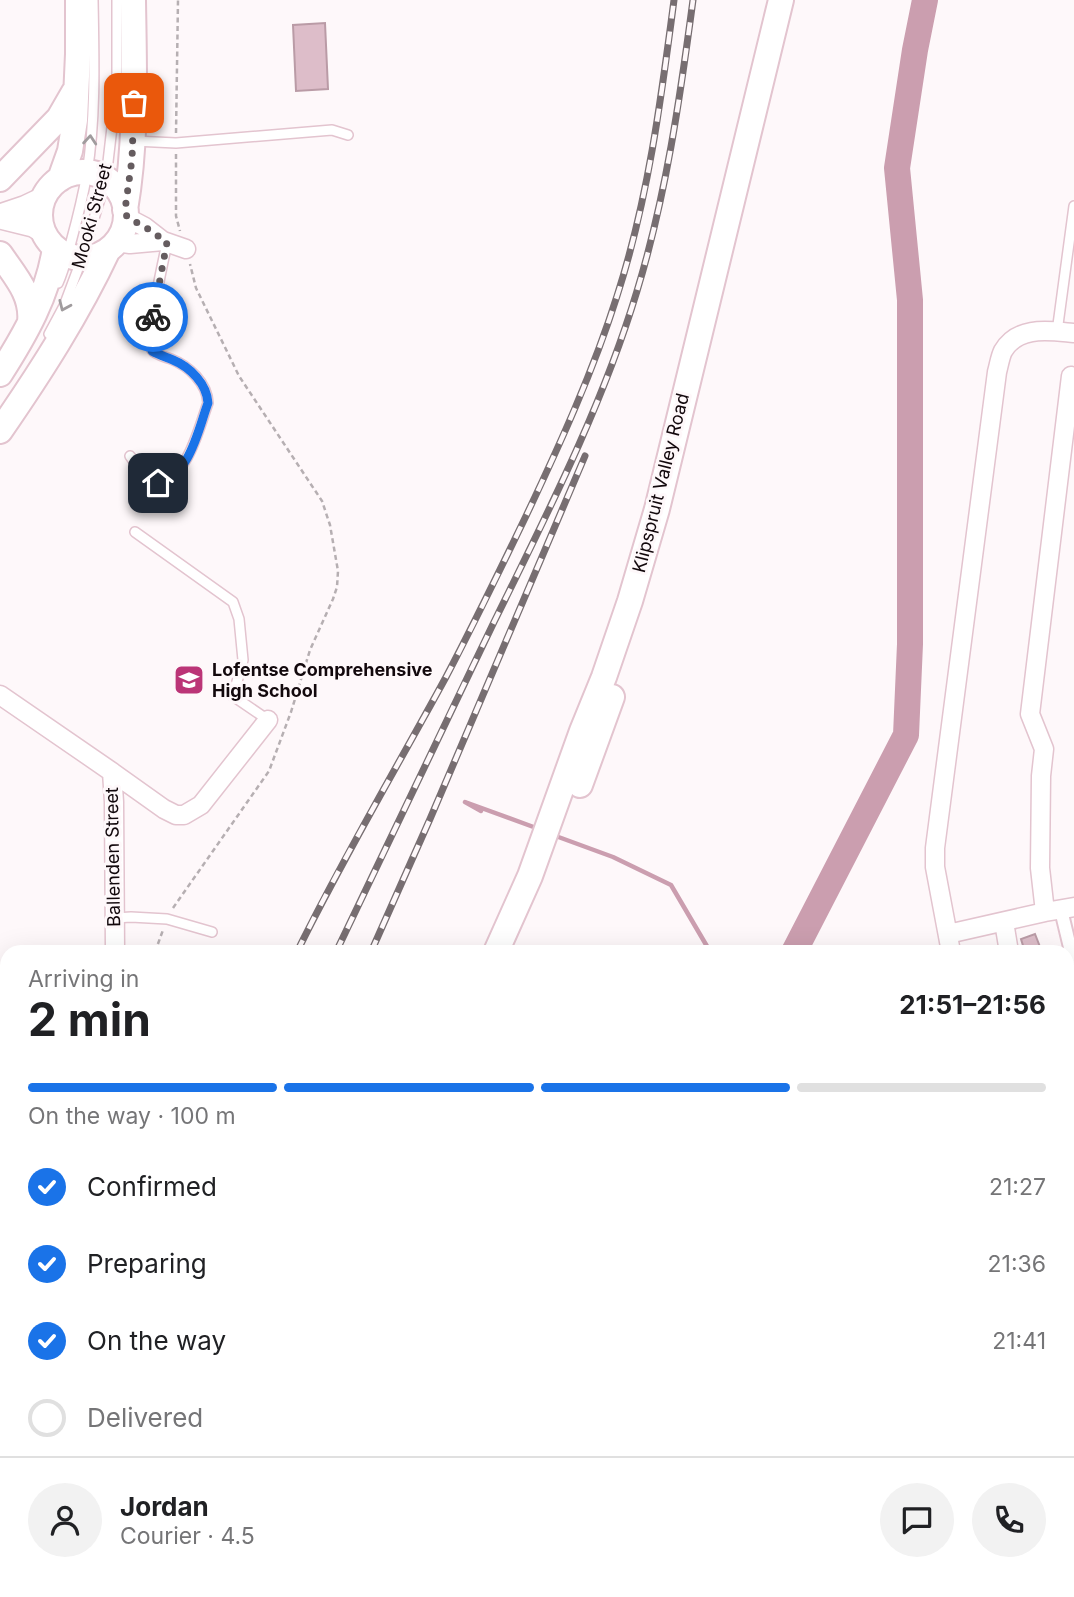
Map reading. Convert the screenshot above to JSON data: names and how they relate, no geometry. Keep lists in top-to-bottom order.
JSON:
{
  "streets": {
    "main road": ["Mooki Street", "Klipspruit Valley Road"],
    "street": ["Ballenden Street"]
  },
  "places": {
    "school or university": ["Lofentse Comprehensive High School"]
  },
  "page": {
    "heading": ["2 min", "Arriving in", "21:51–21:56"],
    "panel": ["Jordan", "Courier · 4.5"],
    "bar": "On the way · 100 m",
    "list": [
      ["Confirmed", "21:27"],
      ["Preparing", "21:36"],
      ["On the way", "21:41"],
      "Delivered"
    ]
  }
}
